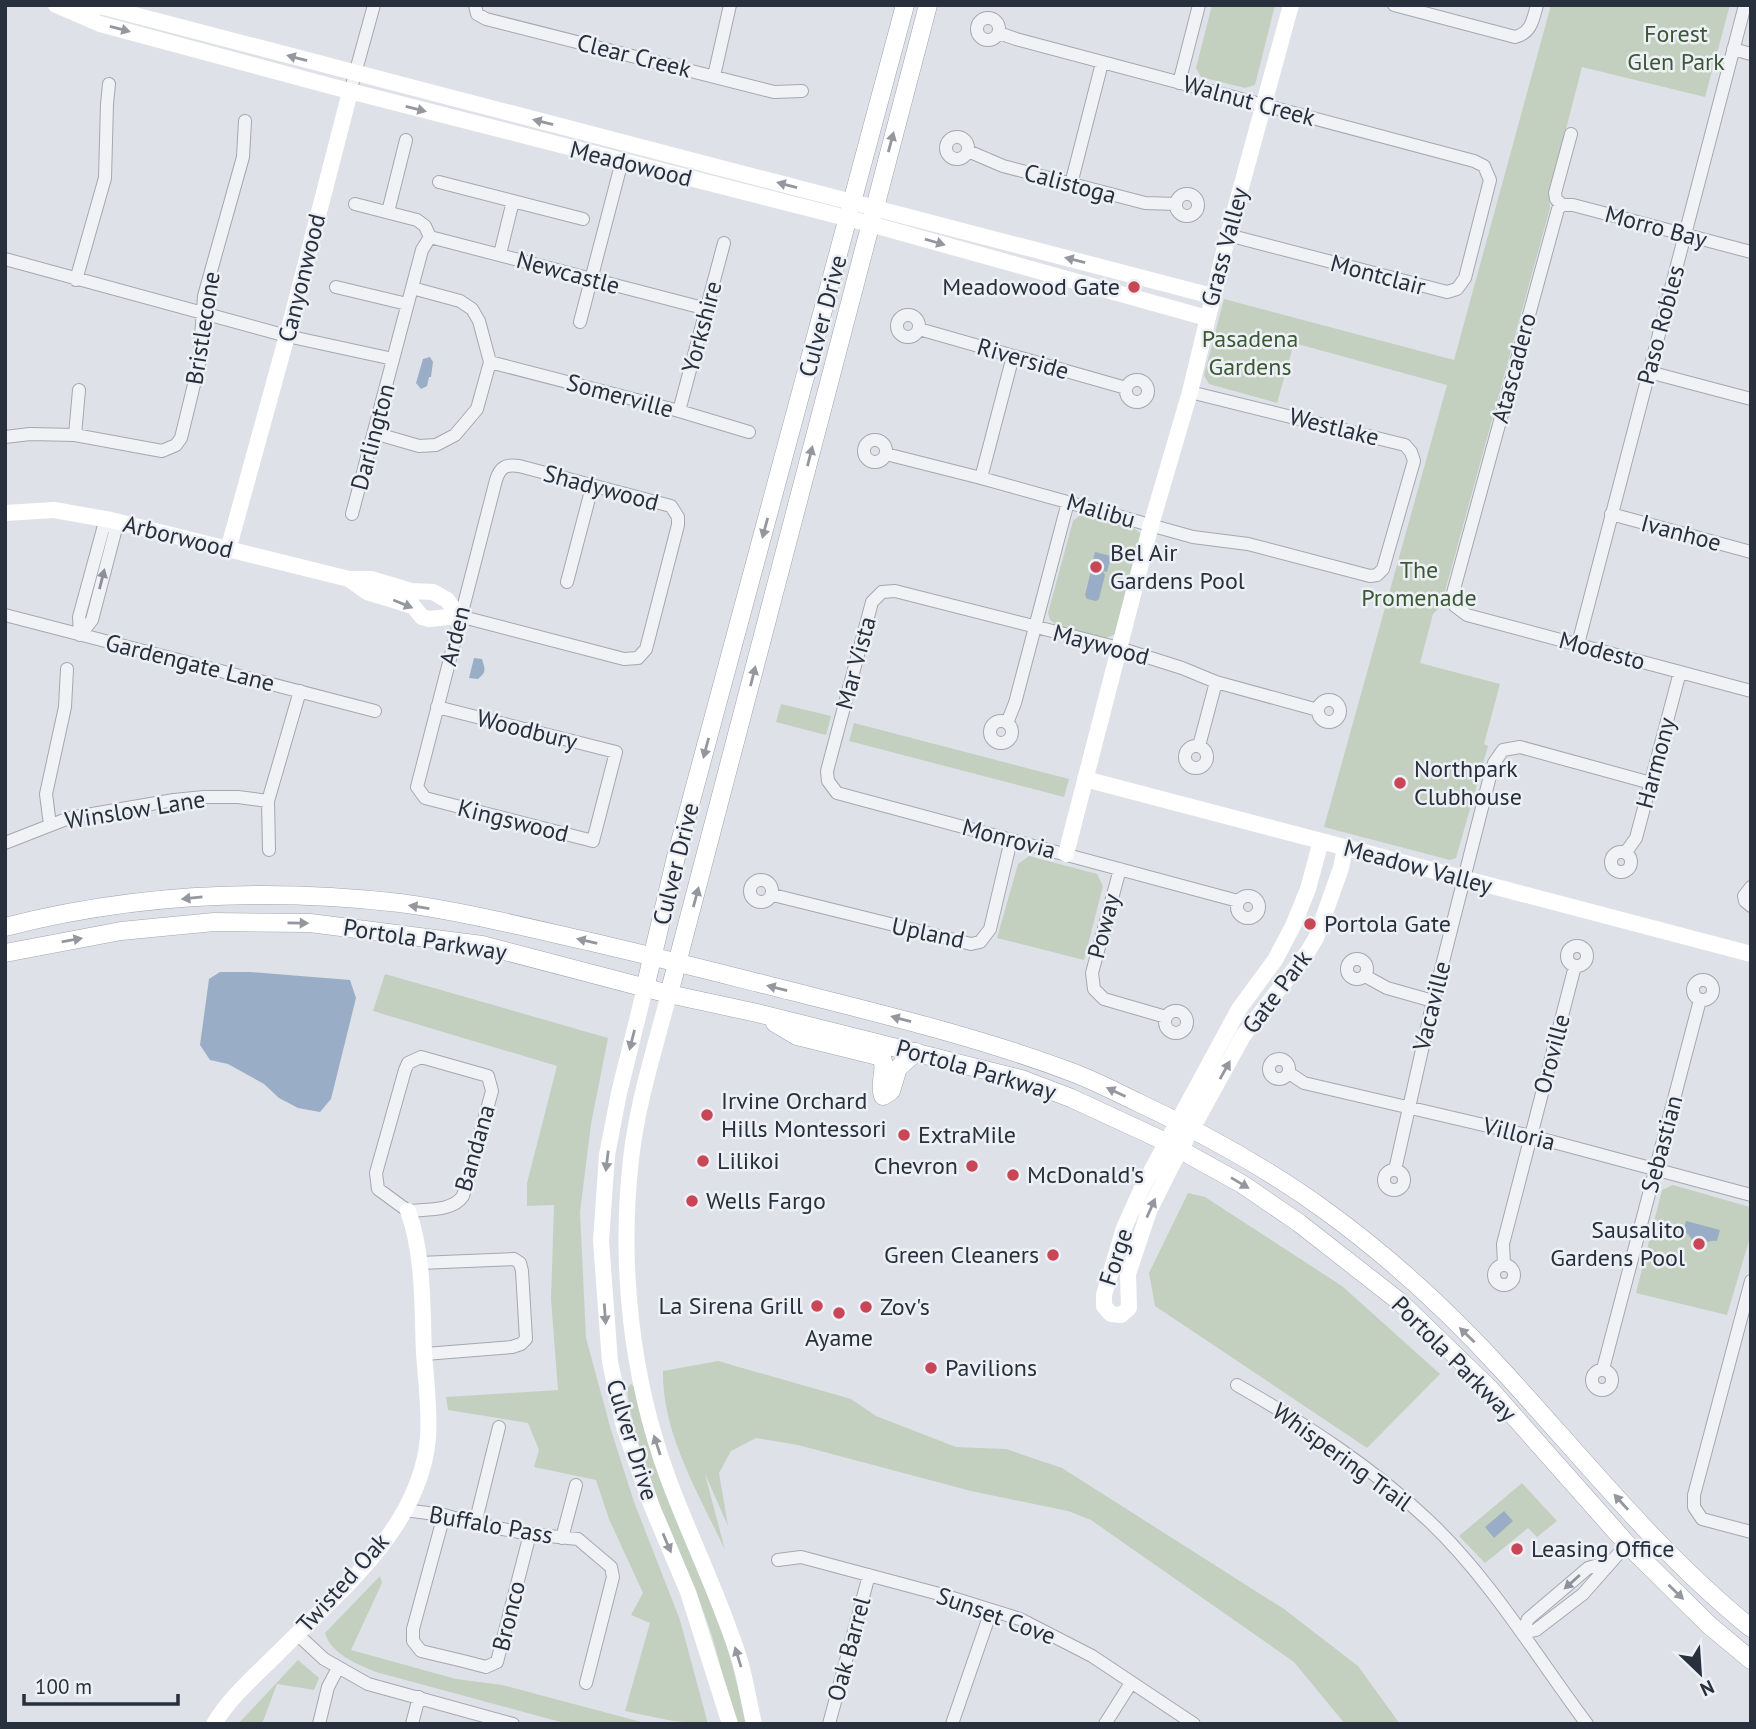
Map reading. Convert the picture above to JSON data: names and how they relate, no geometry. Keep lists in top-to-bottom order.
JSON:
{
  "streets": {
    "main road": ["Culver Drive", "Portola Parkway"],
    "street": [
      "Clear Creek",
      "Walnut Creek",
      "Meadowood",
      "Calistoga",
      "Morro Bay",
      "Grass Valley",
      "Newcastle",
      "Montclair",
      "Canyonwood",
      "Paso Robles",
      "Yorkshire",
      "Bristlecone",
      "Riverside",
      "Atascadero",
      "Somerville",
      "Westlake",
      "Darlington",
      "Shadywood",
      "Malibu",
      "Ivanhoe",
      "Arborwood",
      "Arden",
      "Maywood",
      "Modesto",
      "Gardengate Lane",
      "Mar Vista",
      "Woodbury",
      "Harmony",
      "Winslow Lane",
      "Kingswood",
      "Monrovia",
      "Meadow Valley",
      "Poway",
      "Upland",
      "Gate Park",
      "Vacaville",
      "Oroville",
      "Villoria",
      "Sebastian",
      "Bandana",
      "Forge",
      "Whispering Trail",
      "Buffalo Pass",
      "Twisted Oak",
      "Bronco",
      "Sunset Cove",
      "Oak Barrel"
    ]
  },
  "crossings": [
    ["Walnut Creek", "Grass Valley"],
    ["Walnut Creek", "Montclair"],
    ["Meadowood", "Grass Valley"],
    ["Meadowood", "Canyonwood"],
    ["Meadowood", "Culver Drive"],
    ["Morro Bay", "Paso Robles"],
    ["Morro Bay", "Atascadero"],
    ["Grass Valley", "Montclair"],
    ["Grass Valley", "Westlake"],
    ["Grass Valley", "Malibu"],
    ["Grass Valley", "Maywood"],
    ["Grass Valley", "Monrovia"],
    ["Grass Valley", "Meadow Valley"],
    ["Newcastle", "Yorkshire"],
    ["Newcastle", "Darlington"],
    ["Canyonwood", "Darlington"],
    ["Canyonwood", "Arborwood"],
    ["Culver Drive", "Portola Parkway"],
    ["Paso Robles", "Ivanhoe"],
    ["Paso Robles", "Modesto"],
    ["Yorkshire", "Somerville"],
    ["Bristlecone", "Darlington"],
    ["Atascadero", "Modesto"],
    ["Westlake", "Malibu"],
    ["Shadywood", "Arborwood"],
    ["Shadywood", "Arden"],
    ["Arborwood", "Arden"],
    ["Arden", "Woodbury"],
    ["Arden", "Kingswood"],
    ["Maywood", "Mar Vista"],
    ["Modesto", "Harmony"],
    ["Mar Vista", "Monrovia"],
    ["Woodbury", "Kingswood"],
    ["Harmony", "Vacaville"],
    ["Monrovia", "Poway"],
    ["Monrovia", "Upland"],
    ["Meadow Valley", "Gate Park"],
    ["Meadow Valley", "Vacaville"],
    ["Portola Parkway", "Gate Park"],
    ["Portola Parkway", "Forge"],
    ["Gate Park", "Forge"],
    ["Vacaville", "Villoria"],
    ["Oroville", "Villoria"],
    ["Villoria", "Sebastian"],
    ["Bandana", "Twisted Oak"],
    ["Buffalo Pass", "Twisted Oak"],
    ["Buffalo Pass", "Bronco"],
    ["Sunset Cove", "Oak Barrel"]
  ],
  "parks": ["Forest Glen Park", "Pasadena Gardens", "The Promenade"],
  "places": [
    "Meadowood Gate",
    "Bel Air Gardens Pool",
    "Northpark Clubhouse",
    "Portola Gate",
    "Irvine Orchard Hills Montessori",
    "ExtraMile",
    "Lilikoi",
    "Chevron",
    "McDonald's",
    "Wells Fargo",
    "Sausalito Gardens Pool",
    "Green Cleaners",
    "La Sirena Grill",
    "Zov's",
    "Ayame",
    "Pavilions",
    "Leasing Office"
  ],
  "scale_bar": "100 m",
  "north": "bottom right"
}
